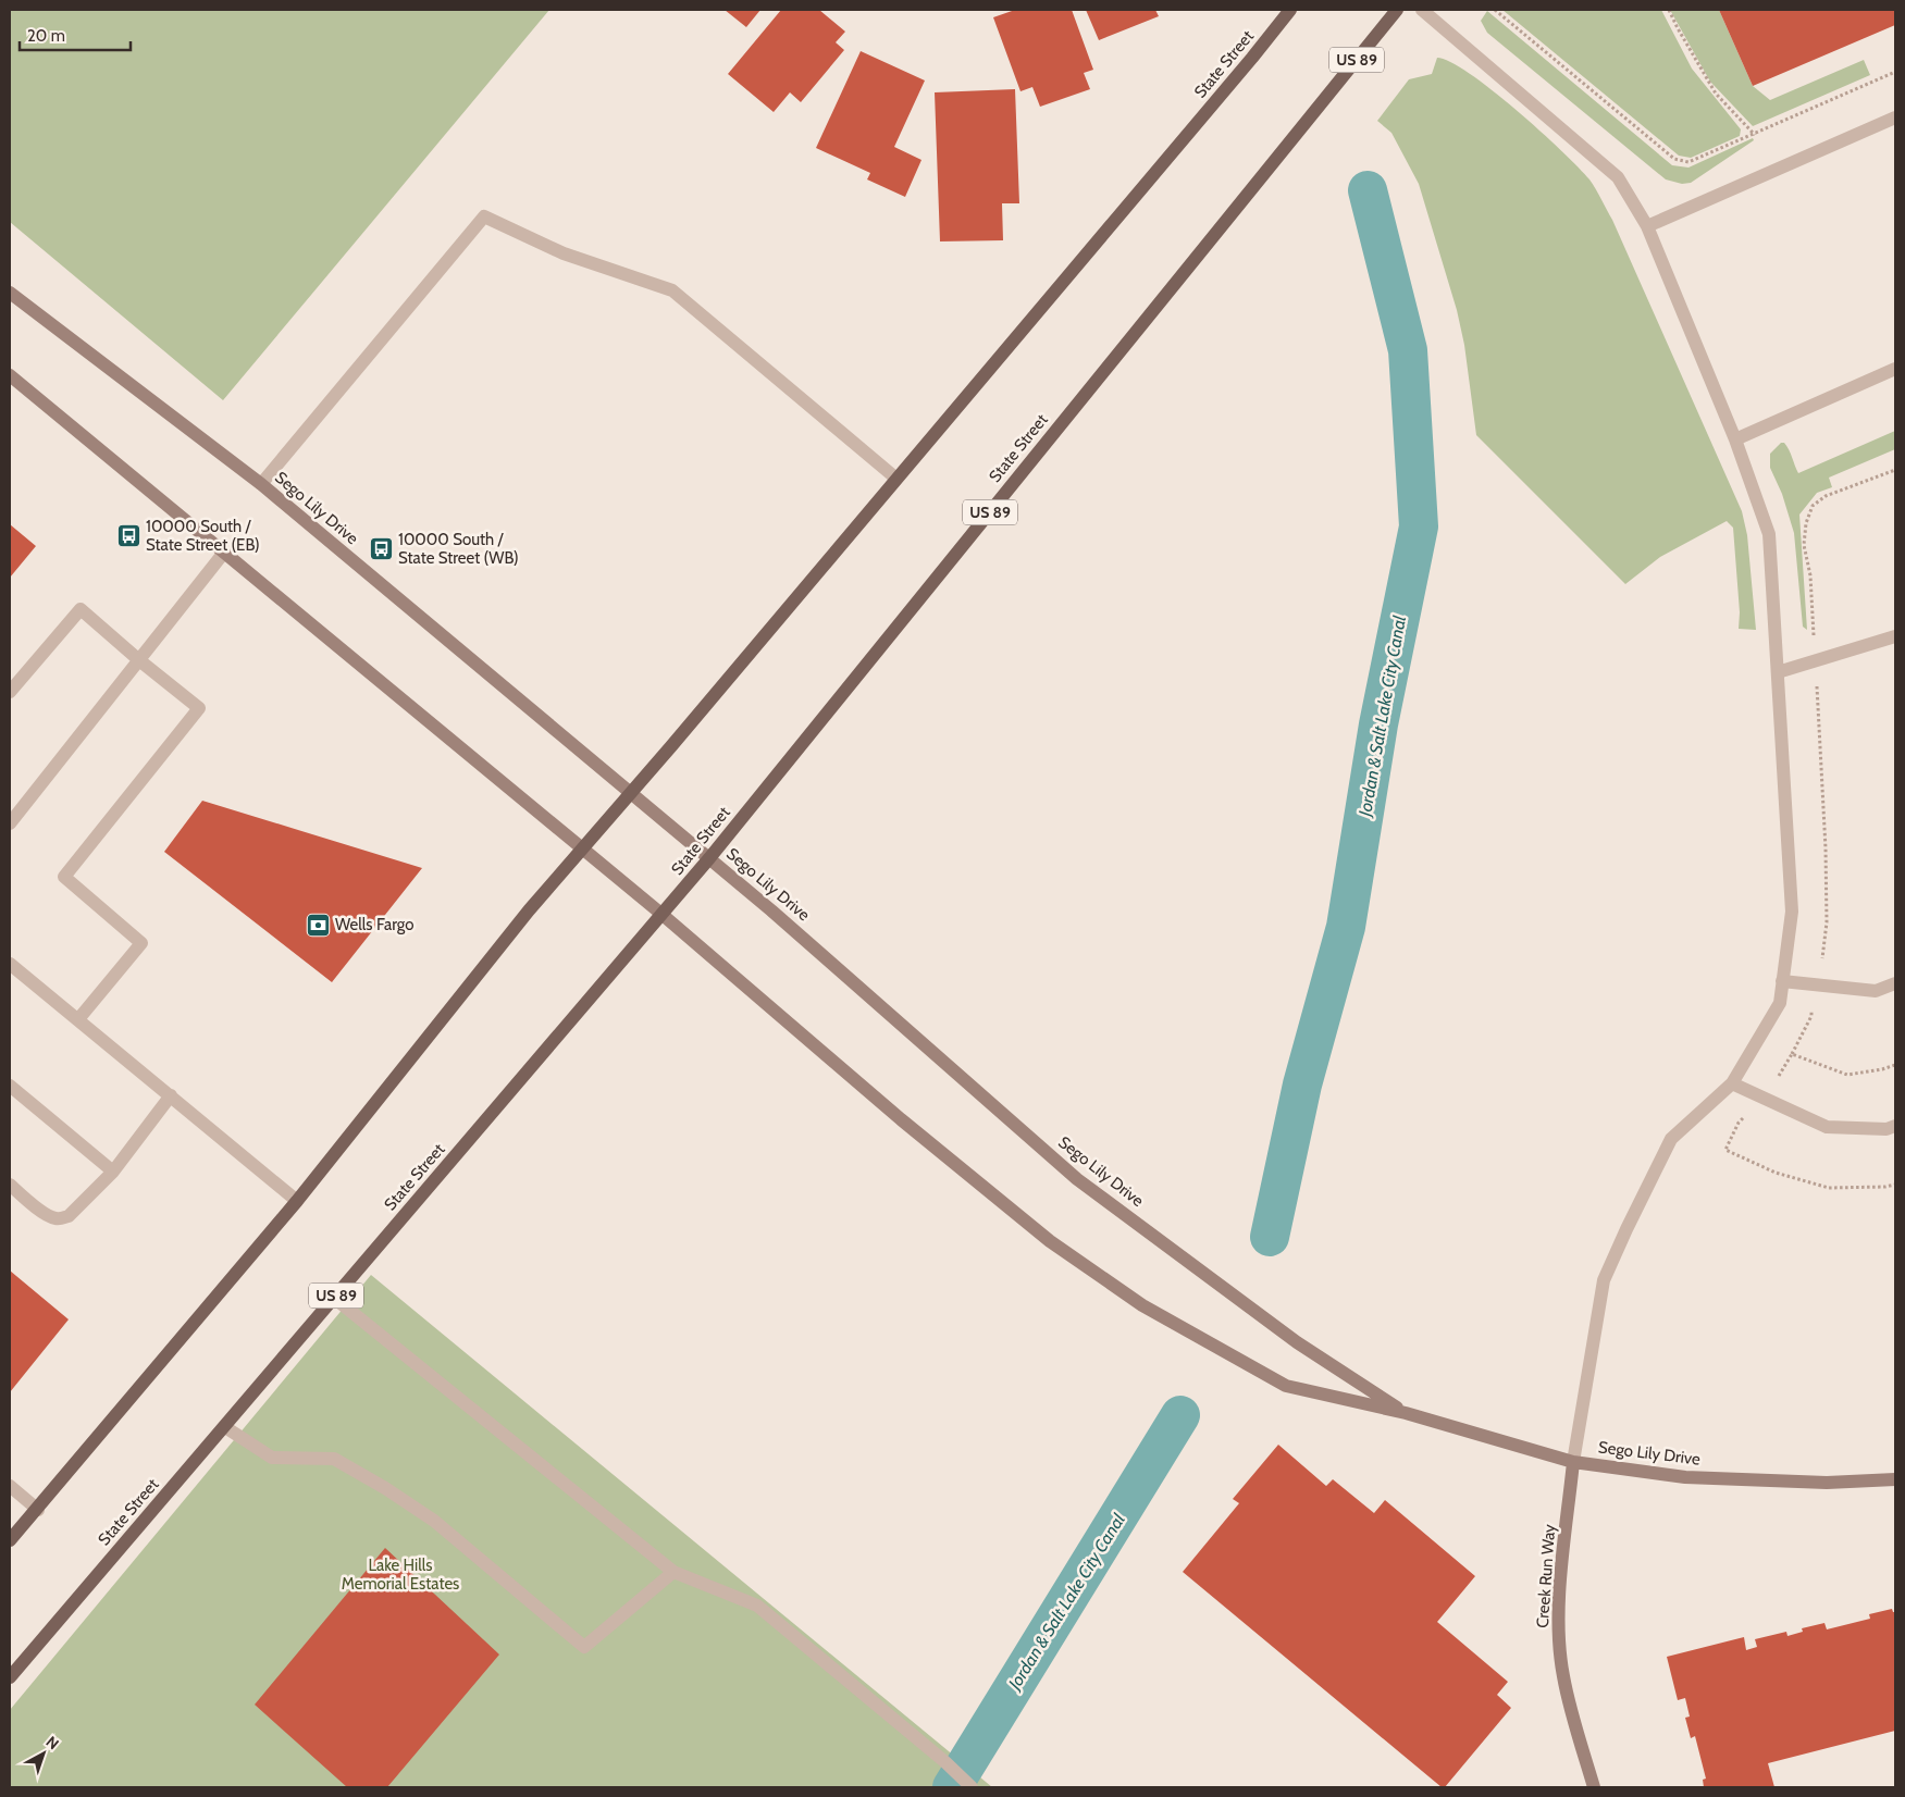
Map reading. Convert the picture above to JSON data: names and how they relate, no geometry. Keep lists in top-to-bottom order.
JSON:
{
  "streets": {
    "main road": [
      "US 89",
      "State Street",
      "Sego Lily Drive",
      "Creek Run Way"
    ]
  },
  "crossings": [
    ["State Street", "Sego Lily Drive"],
    ["Sego Lily Drive", "Creek Run Way"]
  ],
  "water": ["Jordan & Salt Lake City Canal"],
  "parks": ["Lake Hills Memorial Estates"],
  "places": {
    "bus stop": ["10000 South / State Street (EB)", "10000 South / State Street (WB)"],
    "bank": ["Wells Fargo"]
  },
  "scale_bar": "20 m",
  "north": "top right"
}
